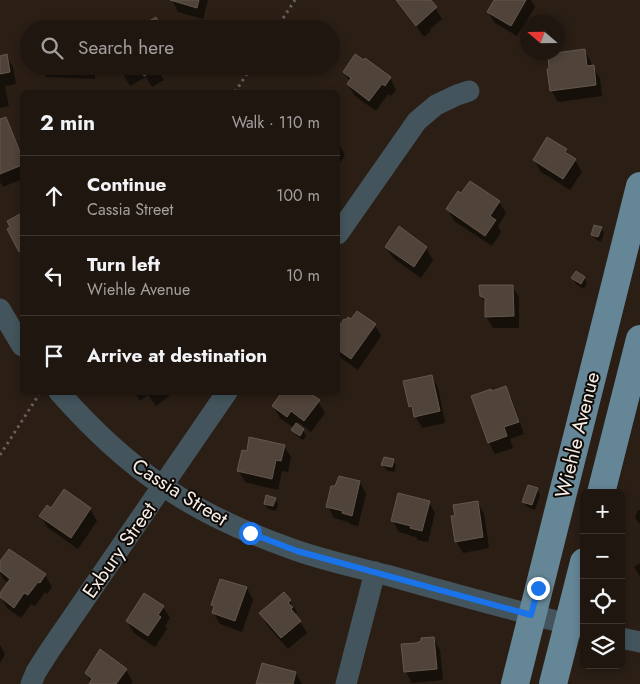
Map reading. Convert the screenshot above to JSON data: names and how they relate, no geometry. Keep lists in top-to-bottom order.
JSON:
{
  "streets": {
    "main road": ["Wiehle Avenue"],
    "street": ["Cassia Street", "Exbury Street"]
  },
  "crossings": [
    ["Wiehle Avenue", "Cassia Street"],
    ["Cassia Street", "Exbury Street"]
  ],
  "north": "left",
  "page": {
    "search": "Search here",
    "heading": ["2 min", "Walk · 110 m"],
    "list": [
      ["Continue", "Cassia Street", "100 m"],
      ["Turn left", "Wiehle Avenue", "10 m"],
      "Arrive at destination"
    ],
    "map_buttons": ["+", "−"]
  }
}
